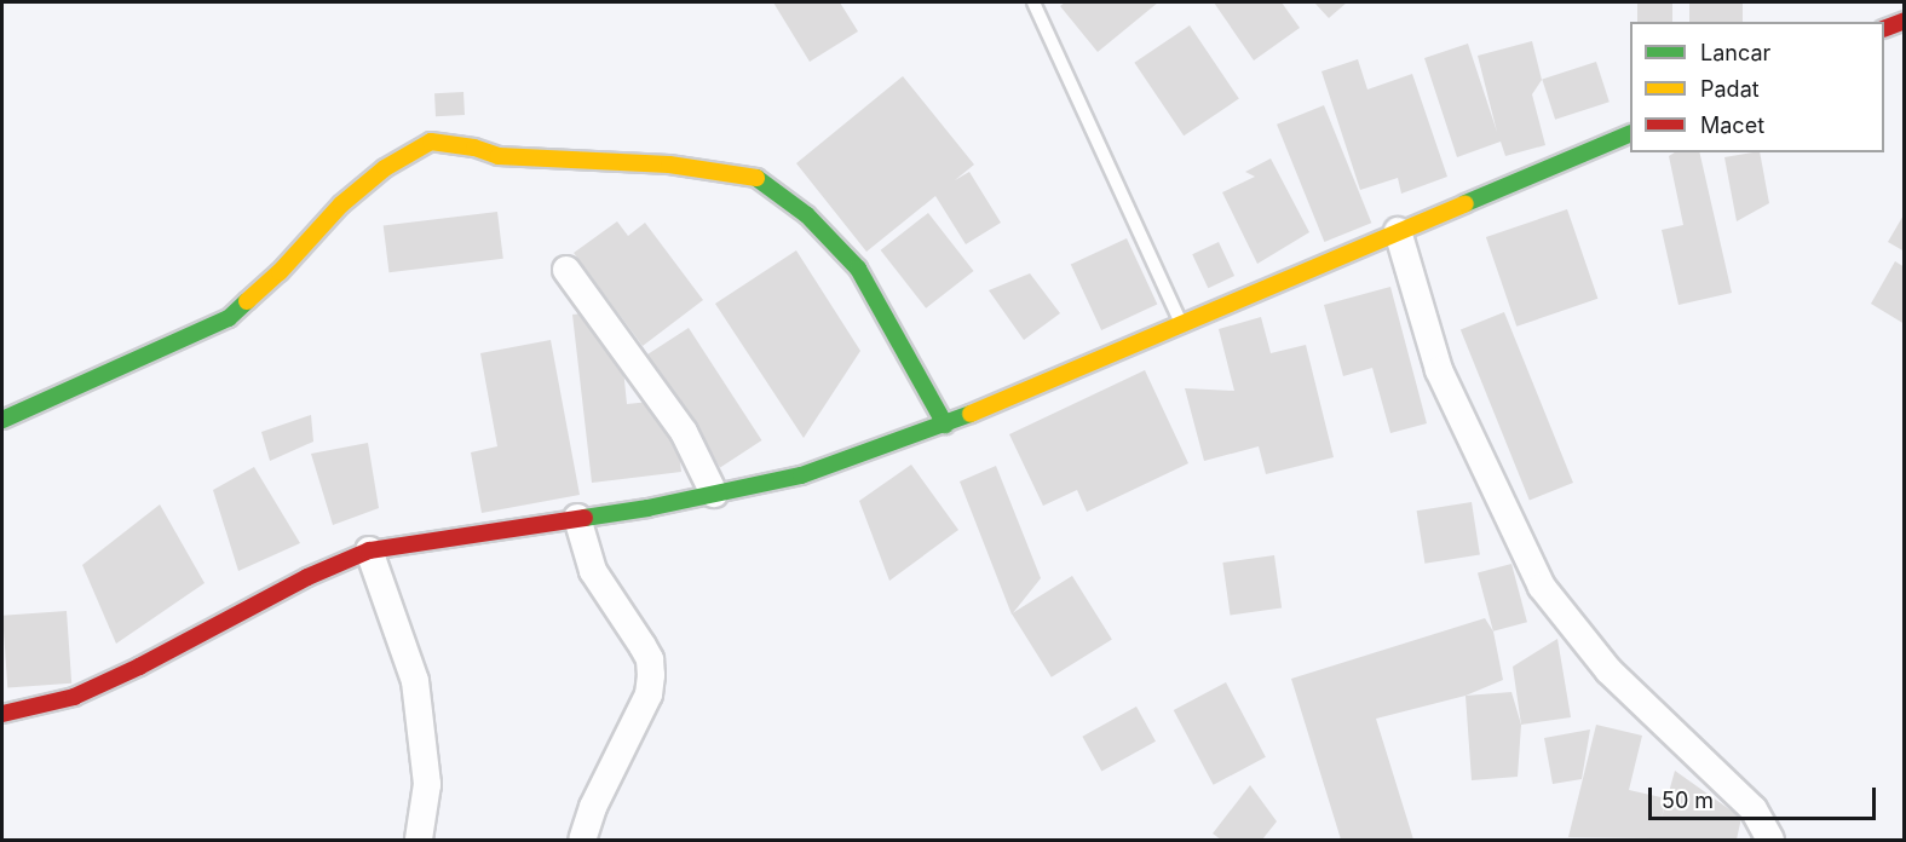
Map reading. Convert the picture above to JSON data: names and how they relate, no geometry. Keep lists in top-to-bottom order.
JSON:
{
  "legend": ["Lancar", "Padat", "Macet"],
  "scale_bar": "50 m"
}
